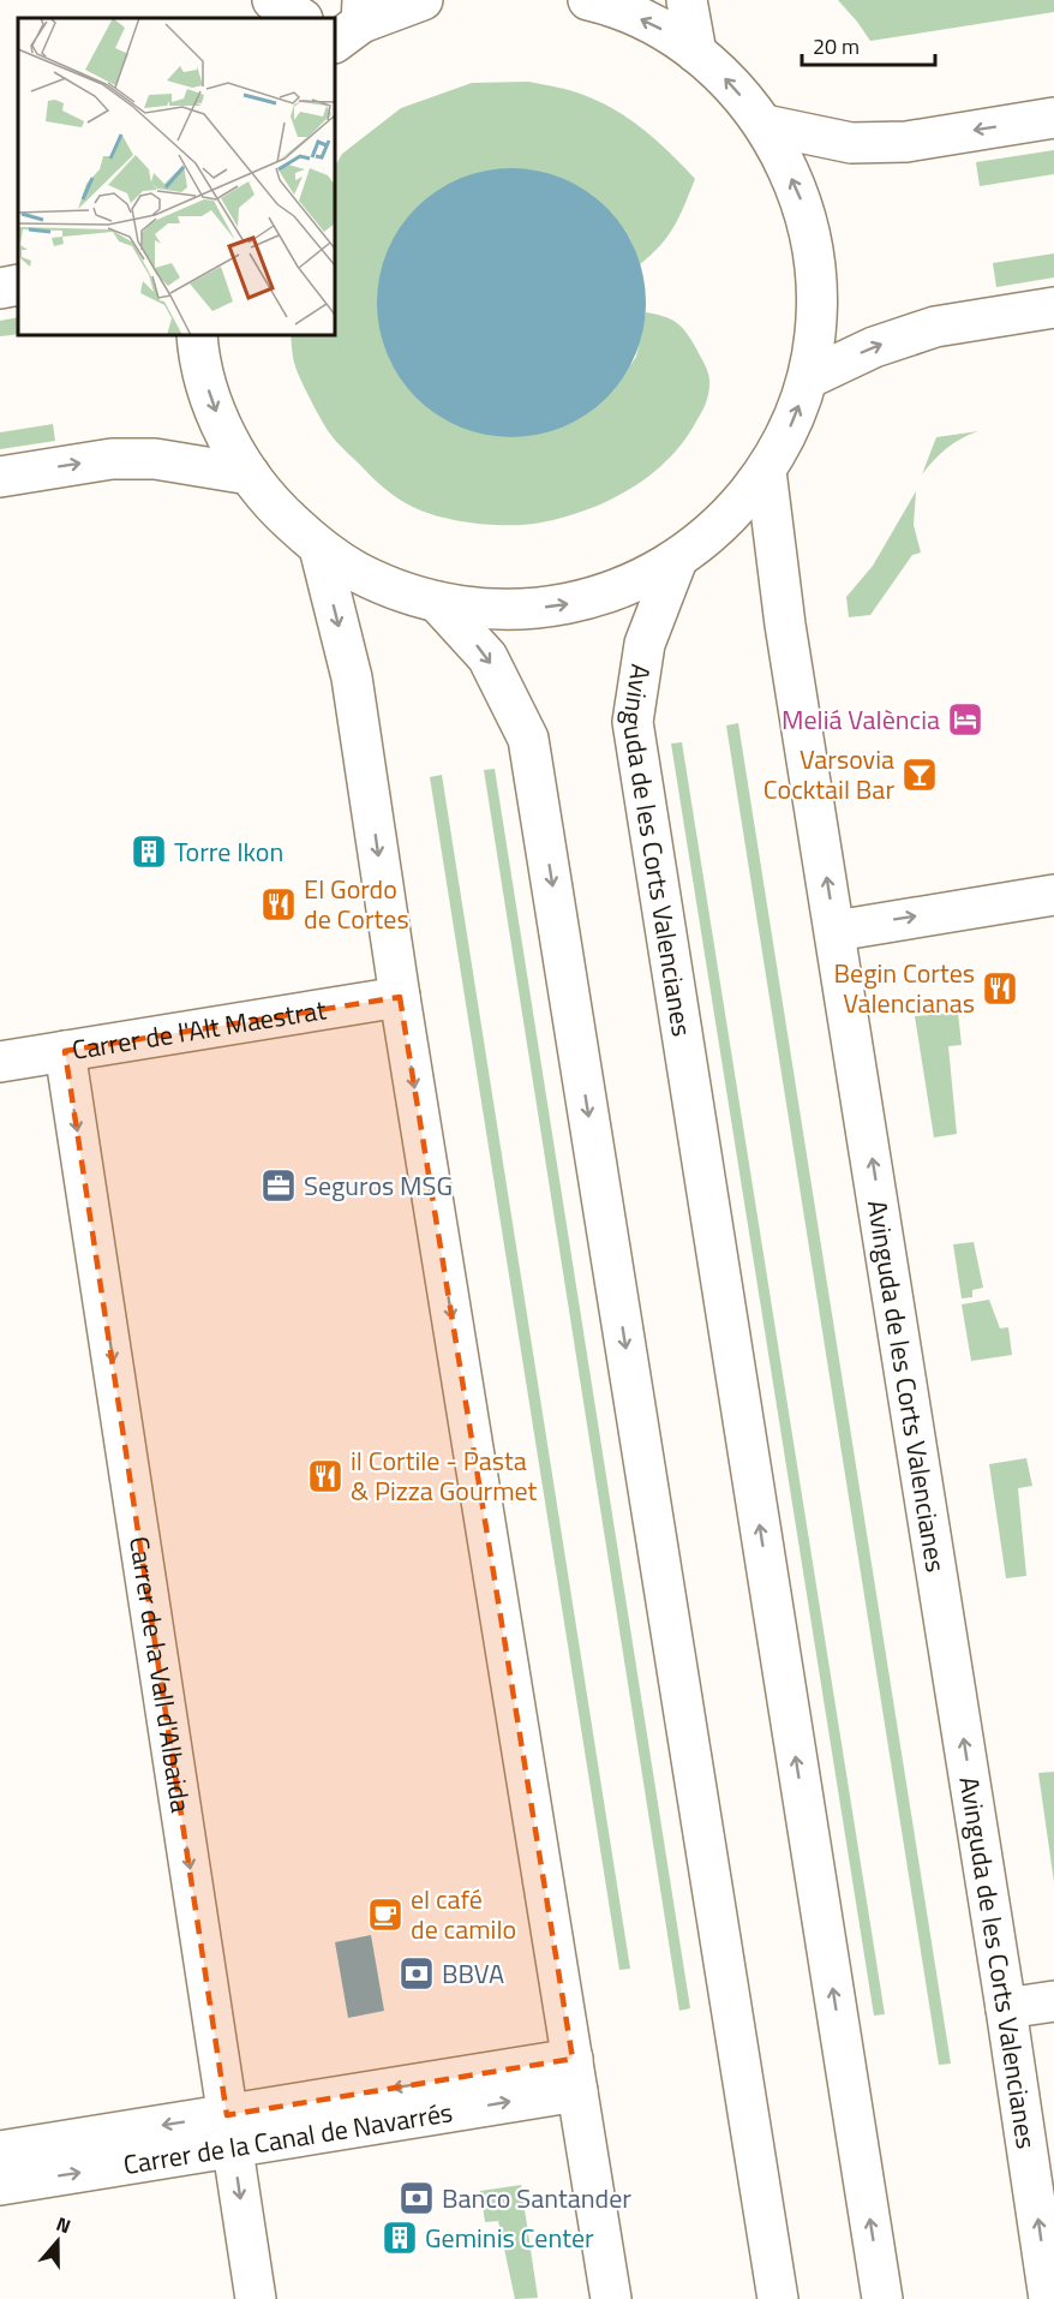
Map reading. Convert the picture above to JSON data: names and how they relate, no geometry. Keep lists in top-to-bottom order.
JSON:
{
  "streets": {
    "street": [
      "Avinguda de les Corts Valencianes",
      "Carrer de l'Alt Maestrat",
      "Carrer de la Vall d'Albaida",
      "Carrer de la Canal de Navarrés"
    ]
  },
  "crossings": [
    ["Carrer de l'Alt Maestrat", "Carrer de la Vall d'Albaida"],
    ["Carrer de la Vall d'Albaida", "Carrer de la Canal de Navarrés"]
  ],
  "places": {
    "hotel": ["Meliá València"],
    "bar": ["Varsovia Cocktail Bar"],
    "building": ["Torre Ikon", "Geminis Center"],
    "restaurant": ["El Gordo de Cortes", "Begin Cortes Valencianas", "il Cortile - Pasta & Pizza Gourmet"],
    "office": ["Seguros MSG"],
    "cafe": ["el café de camilo"],
    "bank": ["BBVA", "Banco Santander"]
  },
  "scale_bar": "20 m",
  "north": "top"
}
